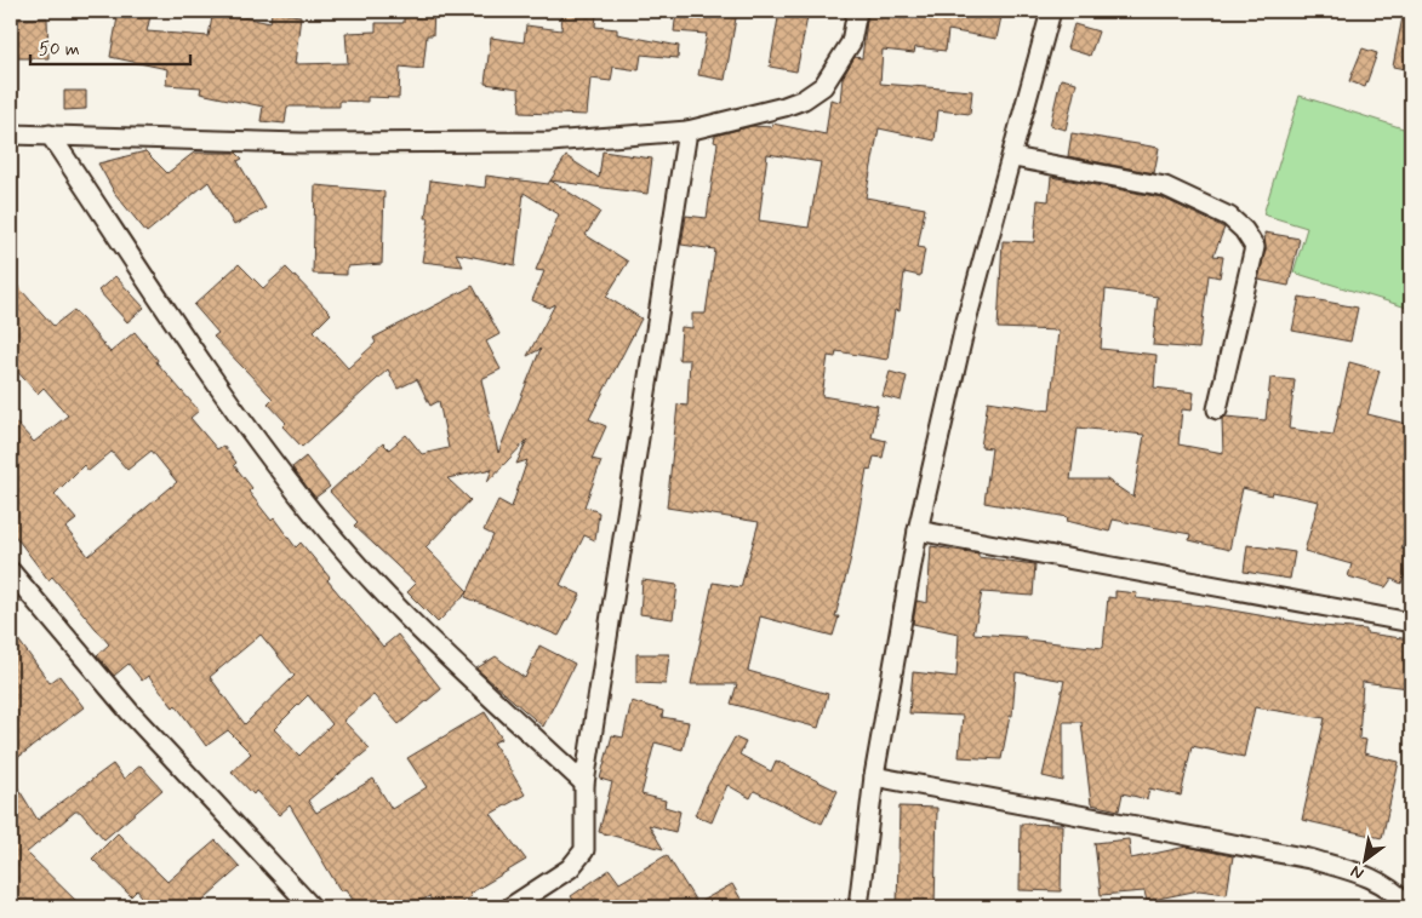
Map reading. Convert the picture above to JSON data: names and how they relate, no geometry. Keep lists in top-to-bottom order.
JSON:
{
  "scale_bar": "50 m",
  "north": "bottom left"
}
